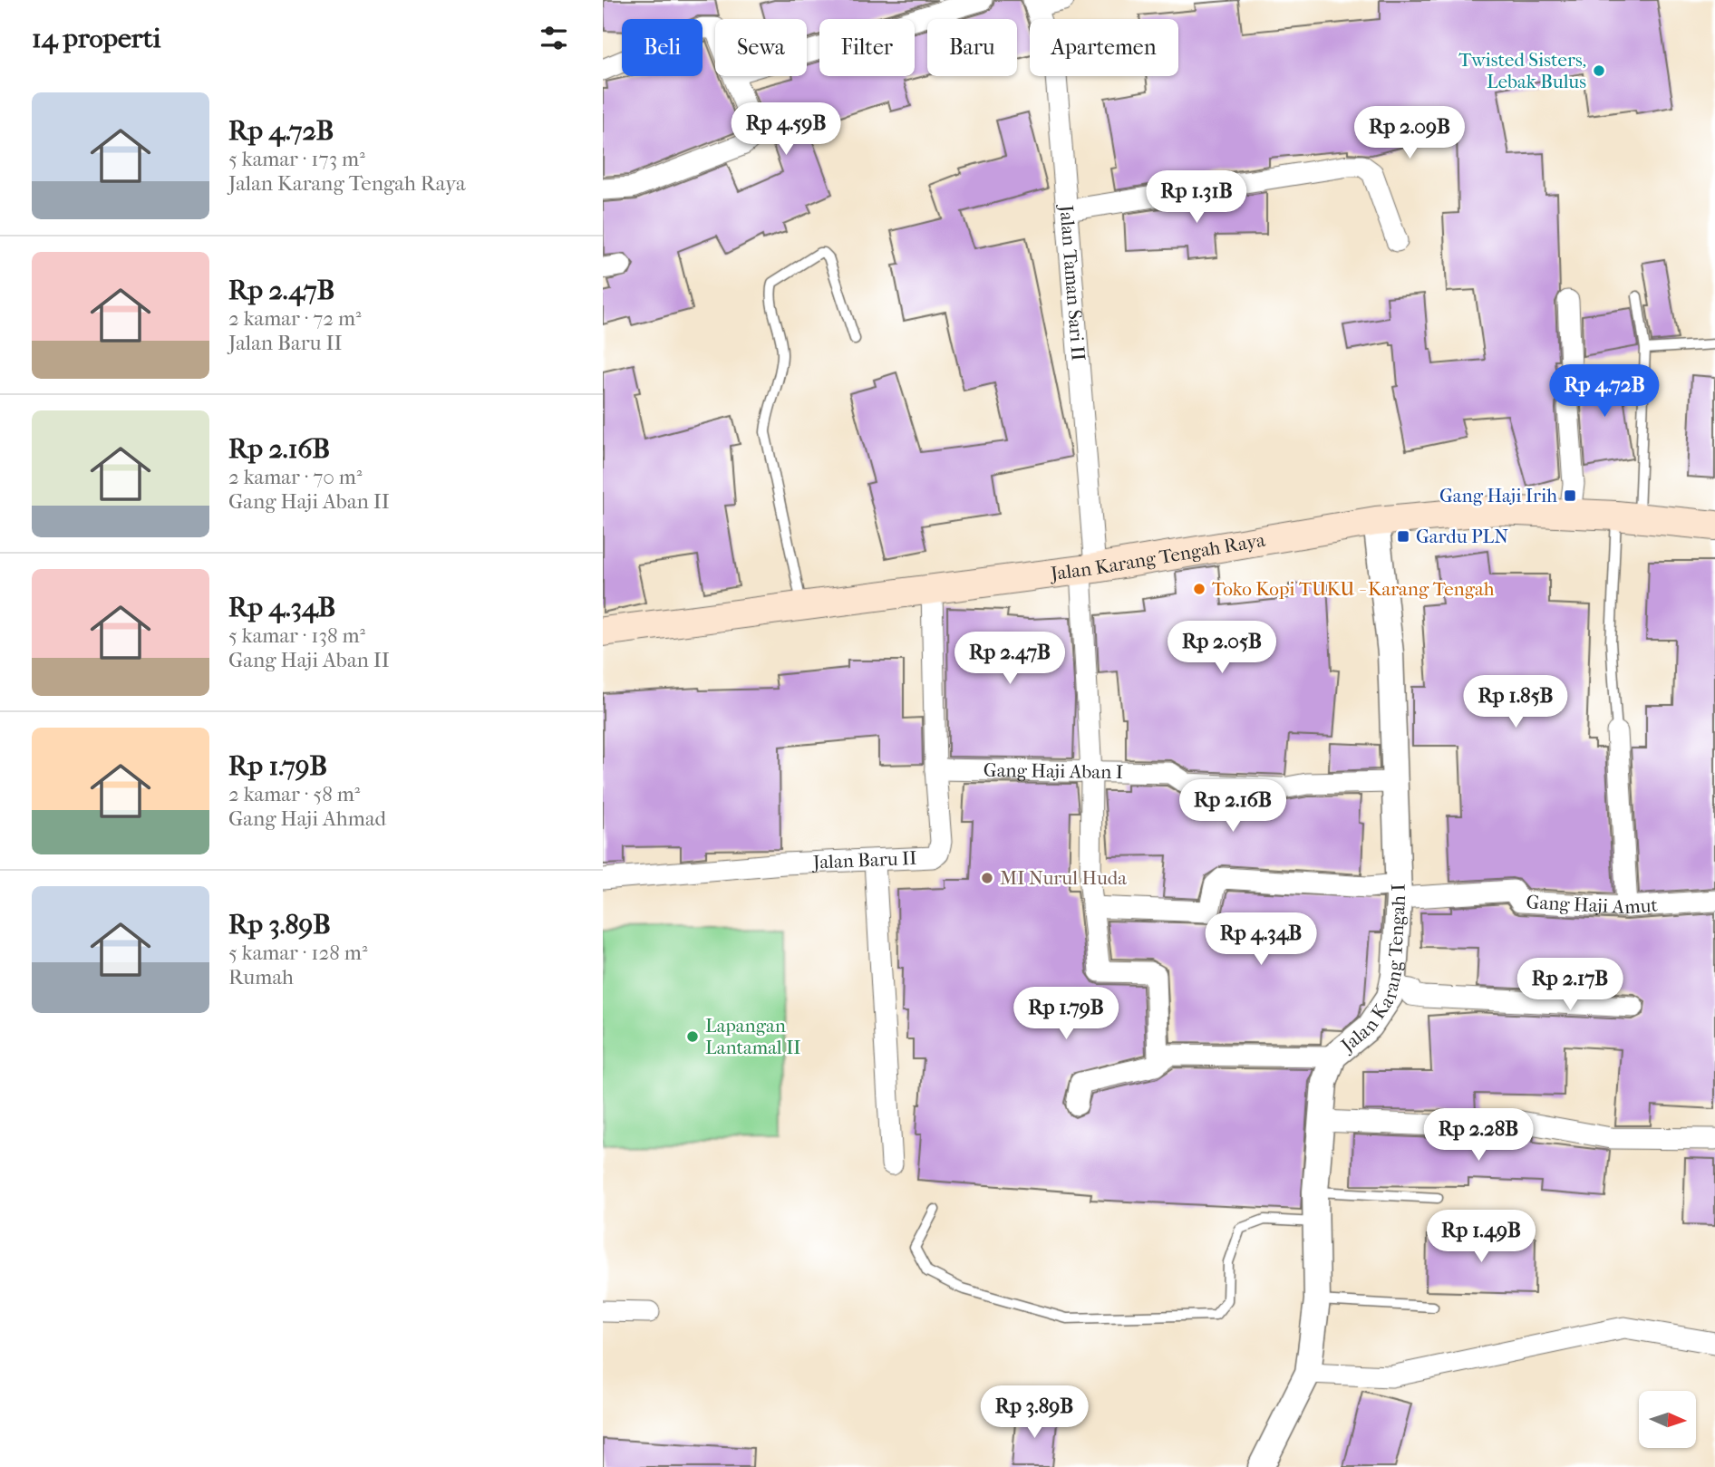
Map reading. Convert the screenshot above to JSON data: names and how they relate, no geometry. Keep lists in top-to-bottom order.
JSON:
{
  "streets": {
    "main road": ["Jalan Karang Tengah Raya"],
    "street": [
      "Jalan Taman Sari II",
      "Gang Haji Aban I",
      "Jalan Baru II",
      "Gang Haji Amut",
      "Jalan Karang Tengah I"
    ]
  },
  "crossings": [
    ["Jalan Taman Sari II", "Jalan Karang Tengah Raya"],
    ["Jalan Taman Sari II", "Gang Haji Aban I"],
    ["Jalan Karang Tengah Raya", "Jalan Baru II"],
    ["Jalan Karang Tengah Raya", "Jalan Karang Tengah I"],
    ["Gang Haji Aban I", "Jalan Baru II"],
    ["Gang Haji Aban I", "Jalan Karang Tengah I"],
    ["Gang Haji Amut", "Jalan Karang Tengah I"]
  ],
  "places": {
    "other": [
      "Twisted Sisters, Lebak Bulus",
      "Toko Kopi TUKU - Karang Tengah",
      "MI Nurul Huda",
      "Lapangan Lantamal II"
    ],
    "transit": ["Gang Haji Irih", "Gardu PLN"]
  },
  "north": "right",
  "page": {
    "heading": "14 properti",
    "chip": [
      "Beli",
      "Sewa",
      "Filter",
      "Baru",
      "Apartemen"
    ],
    "list": [
      {
        "name": "Rp 4.72B",
        "note": "5 kamar · 173 m² · Jalan Karang Tengah Raya"
      },
      {
        "name": "Rp 2.47B",
        "note": "2 kamar · 72 m² · Jalan Baru II"
      },
      {
        "name": "Rp 2.16B",
        "note": "2 kamar · 70 m² · Gang Haji Aban II"
      },
      {
        "name": "Rp 4.34B",
        "note": "5 kamar · 138 m² · Gang Haji Aban II"
      },
      {
        "name": "Rp 1.79B",
        "note": "2 kamar · 58 m² · Gang Haji Ahmad"
      },
      {
        "name": "Rp 3.89B",
        "note": "5 kamar · 128 m² · Rumah"
      }
    ],
    "price": [
      "Rp 4.59B",
      "Rp 2.09B",
      "Rp 1.31B",
      "Rp 4.72B",
      "Rp 2.05B",
      "Rp 2.47B",
      "Rp 1.85B",
      "Rp 2.16B",
      "Rp 4.34B",
      "Rp 2.17B",
      "Rp 1.79B",
      "Rp 2.28B",
      "Rp 1.49B",
      "Rp 3.89B"
    ]
  }
}
